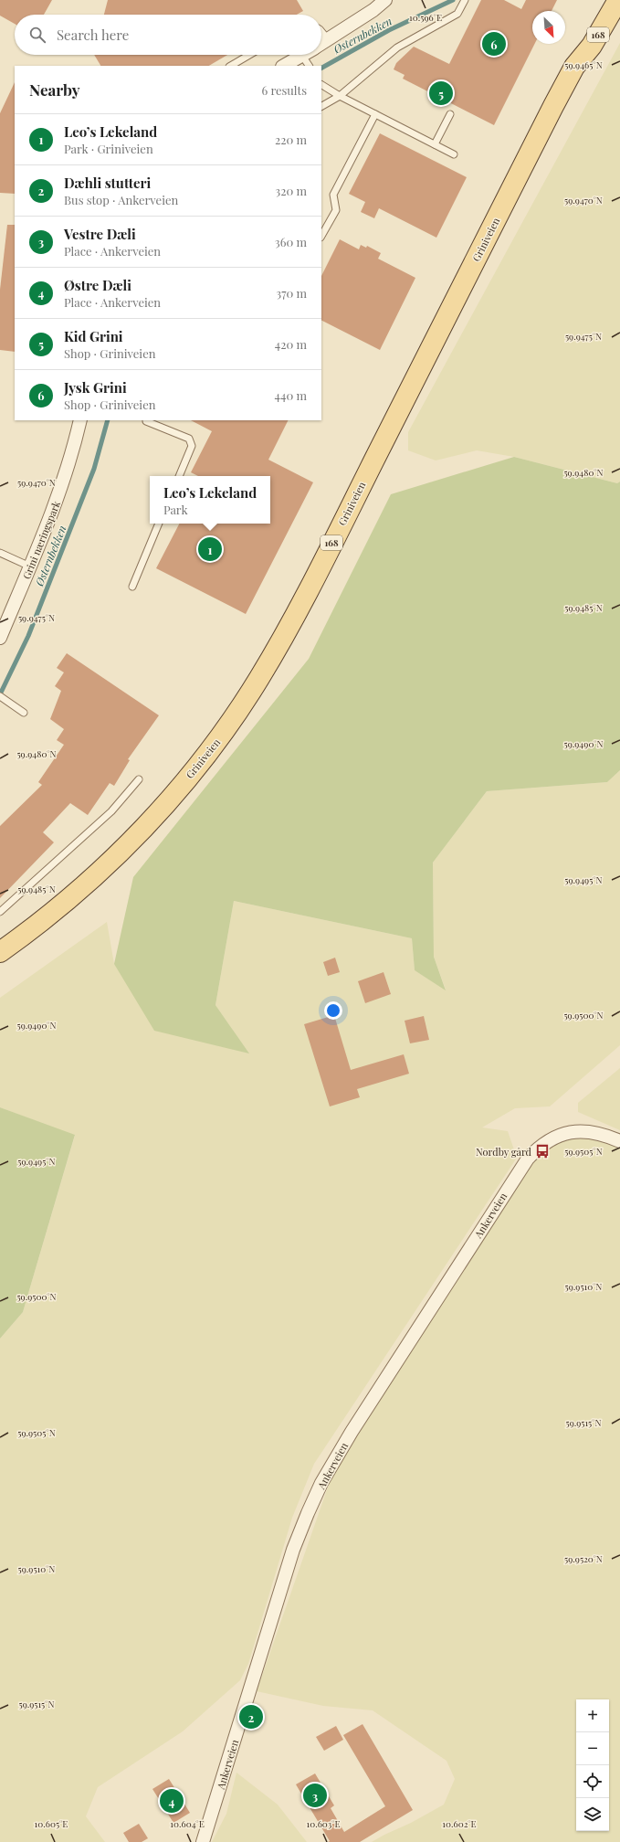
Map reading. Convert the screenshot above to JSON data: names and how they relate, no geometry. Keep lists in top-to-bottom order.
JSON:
{
  "streets": {
    "main road": ["168", "Griniveien"],
    "street": ["Grini næringspark", "Ankerveien"]
  },
  "water": ["Østernbekken"],
  "places": {
    "bus stop": ["Nordby gård"]
  },
  "north": "bottom right",
  "page": {
    "search": "Search here",
    "pins": [
      "6",
      "5",
      "1",
      "2",
      "3",
      "4"
    ],
    "heading": ["Nearby", "6 results"],
    "list": [
      {
        "mark": "1",
        "name": "Leo’s Lekeland",
        "note": "Park · Griniveien",
        "value": "220 m"
      },
      {
        "mark": "2",
        "name": "Dæhli stutteri",
        "note": "Bus stop · Ankerveien",
        "value": "320 m"
      },
      {
        "mark": "3",
        "name": "Vestre Dæli",
        "note": "Place · Ankerveien",
        "value": "360 m"
      },
      {
        "mark": "4",
        "name": "Østre Dæli",
        "note": "Place · Ankerveien",
        "value": "370 m"
      },
      {
        "mark": "5",
        "name": "Kid Grini",
        "note": "Shop · Griniveien",
        "value": "420 m"
      },
      {
        "mark": "6",
        "name": "Jysk Grini",
        "note": "Shop · Griniveien",
        "value": "440 m"
      }
    ],
    "popup": ["Leo’s Lekeland", "Park"],
    "map_buttons": ["+", "−"]
  },
  "coordinates": [
    "10.596°E",
    "59.9465°N",
    "59.9470°N",
    "59.9475°N",
    "59.9480°N",
    "59.9485°N",
    "59.9490°N",
    "59.9495°N",
    "59.9500°N",
    "59.9505°N",
    "59.9510°N",
    "59.9515°N",
    "59.9520°N",
    "10.605°E",
    "10.604°E",
    "10.603°E",
    "10.602°E"
  ]
}
